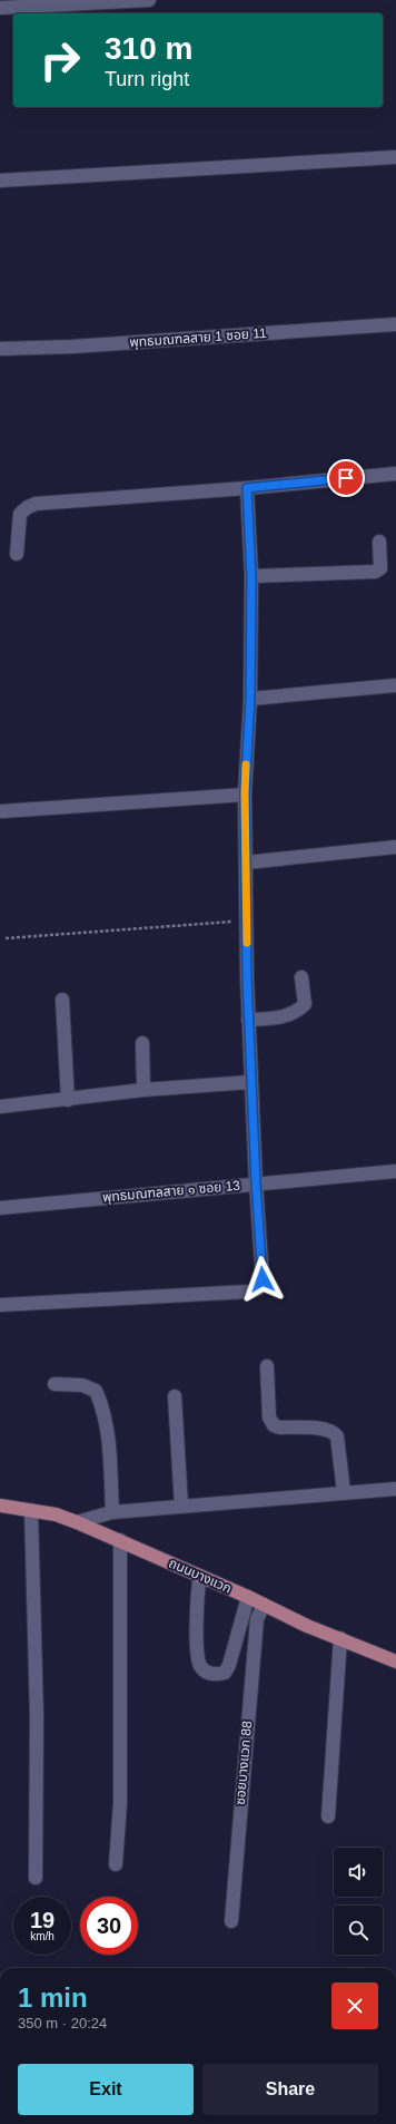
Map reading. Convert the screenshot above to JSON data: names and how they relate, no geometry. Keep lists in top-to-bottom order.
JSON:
{
  "streets": {
    "main road": ["ถนนบางแวก"],
    "street": ["พุทธมณฑลสาย 1 ซอย 11", "พุทธมณฑลสาย ๑ ซอย 13", "ซอยบางแวก 88"]
  },
  "crossings": [
    ["ถนนบางแวก", "ซอยบางแวก 88"]
  ],
  "page": {
    "turn": ["310 m", "Turn right"],
    "speed": "19 km/h",
    "limit": "30",
    "heading": ["1 min", "350 m · 20:24"],
    "buttons": ["Exit", "Share"]
  }
}
